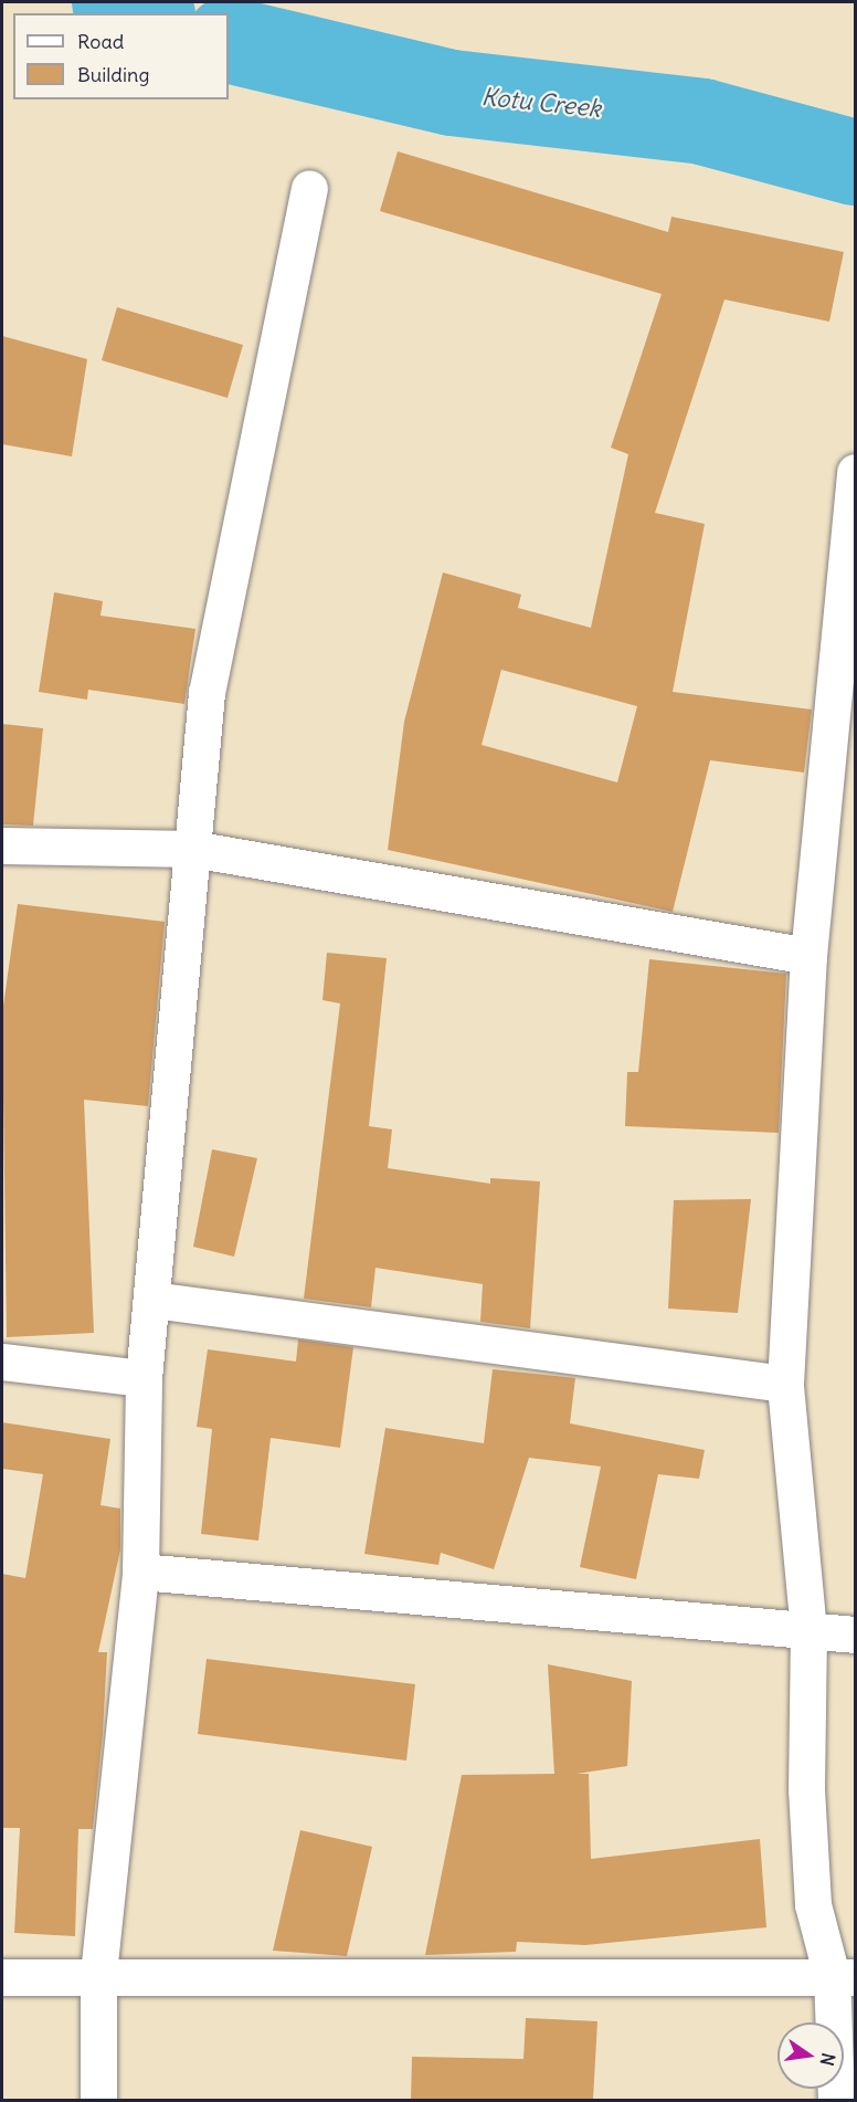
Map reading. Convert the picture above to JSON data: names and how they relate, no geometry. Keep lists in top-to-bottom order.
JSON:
{
  "water": ["Kotu Creek"],
  "legend": ["Road", "Building"],
  "north": "right"
}
